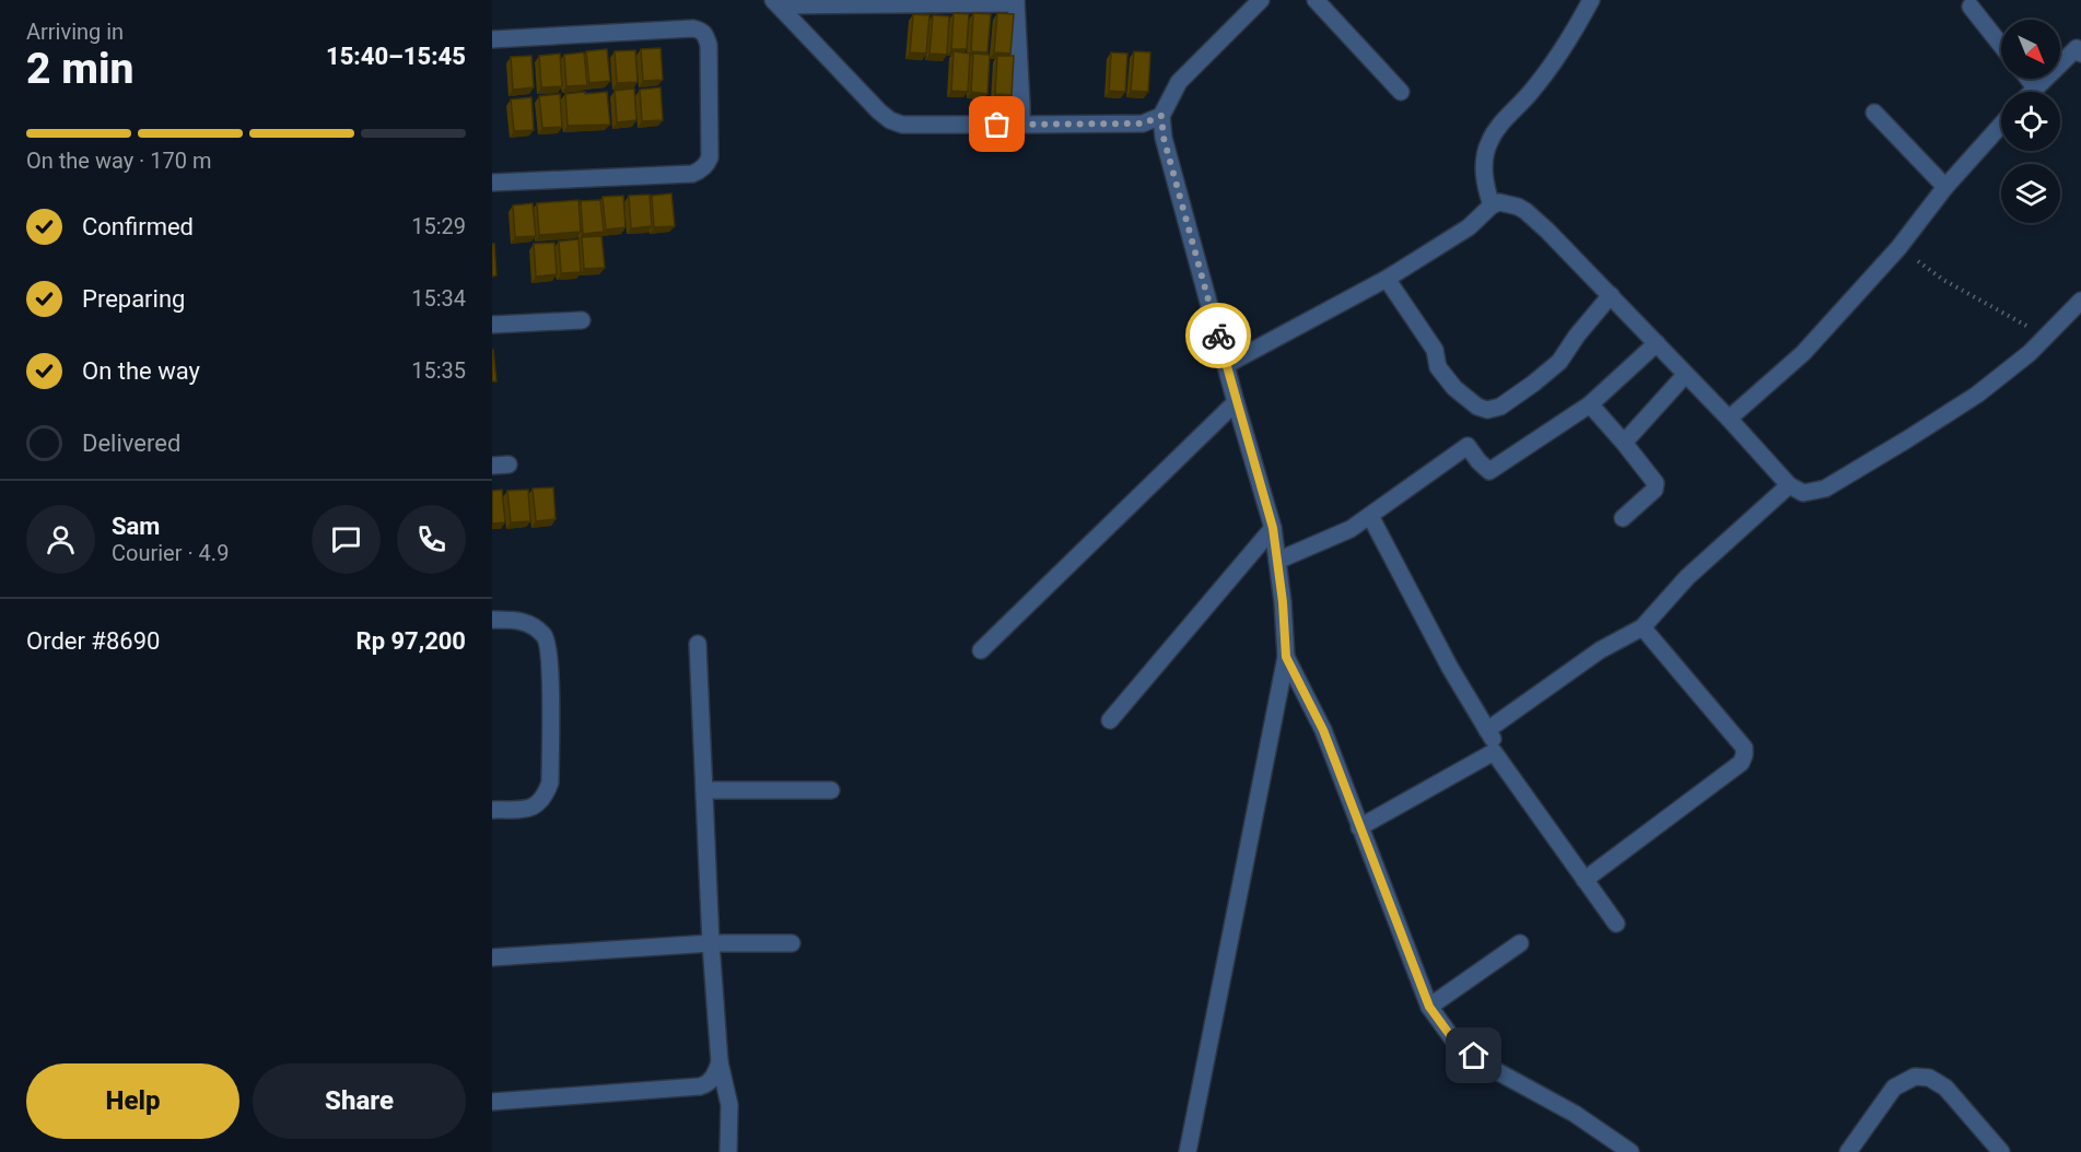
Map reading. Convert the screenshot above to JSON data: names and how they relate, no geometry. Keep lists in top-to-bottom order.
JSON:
{
  "north": "bottom right",
  "page": {
    "heading": ["2 min", "Arriving in", "15:40–15:45"],
    "panel": [
      "Sam",
      "Courier · 4.9",
      "Order #8690",
      "Rp 97,200"
    ],
    "bar": "On the way · 170 m",
    "list": [
      ["Confirmed", "15:29"],
      ["Preparing", "15:34"],
      ["On the way", "15:35"],
      "Delivered"
    ],
    "buttons": ["Help", "Share"]
  }
}
